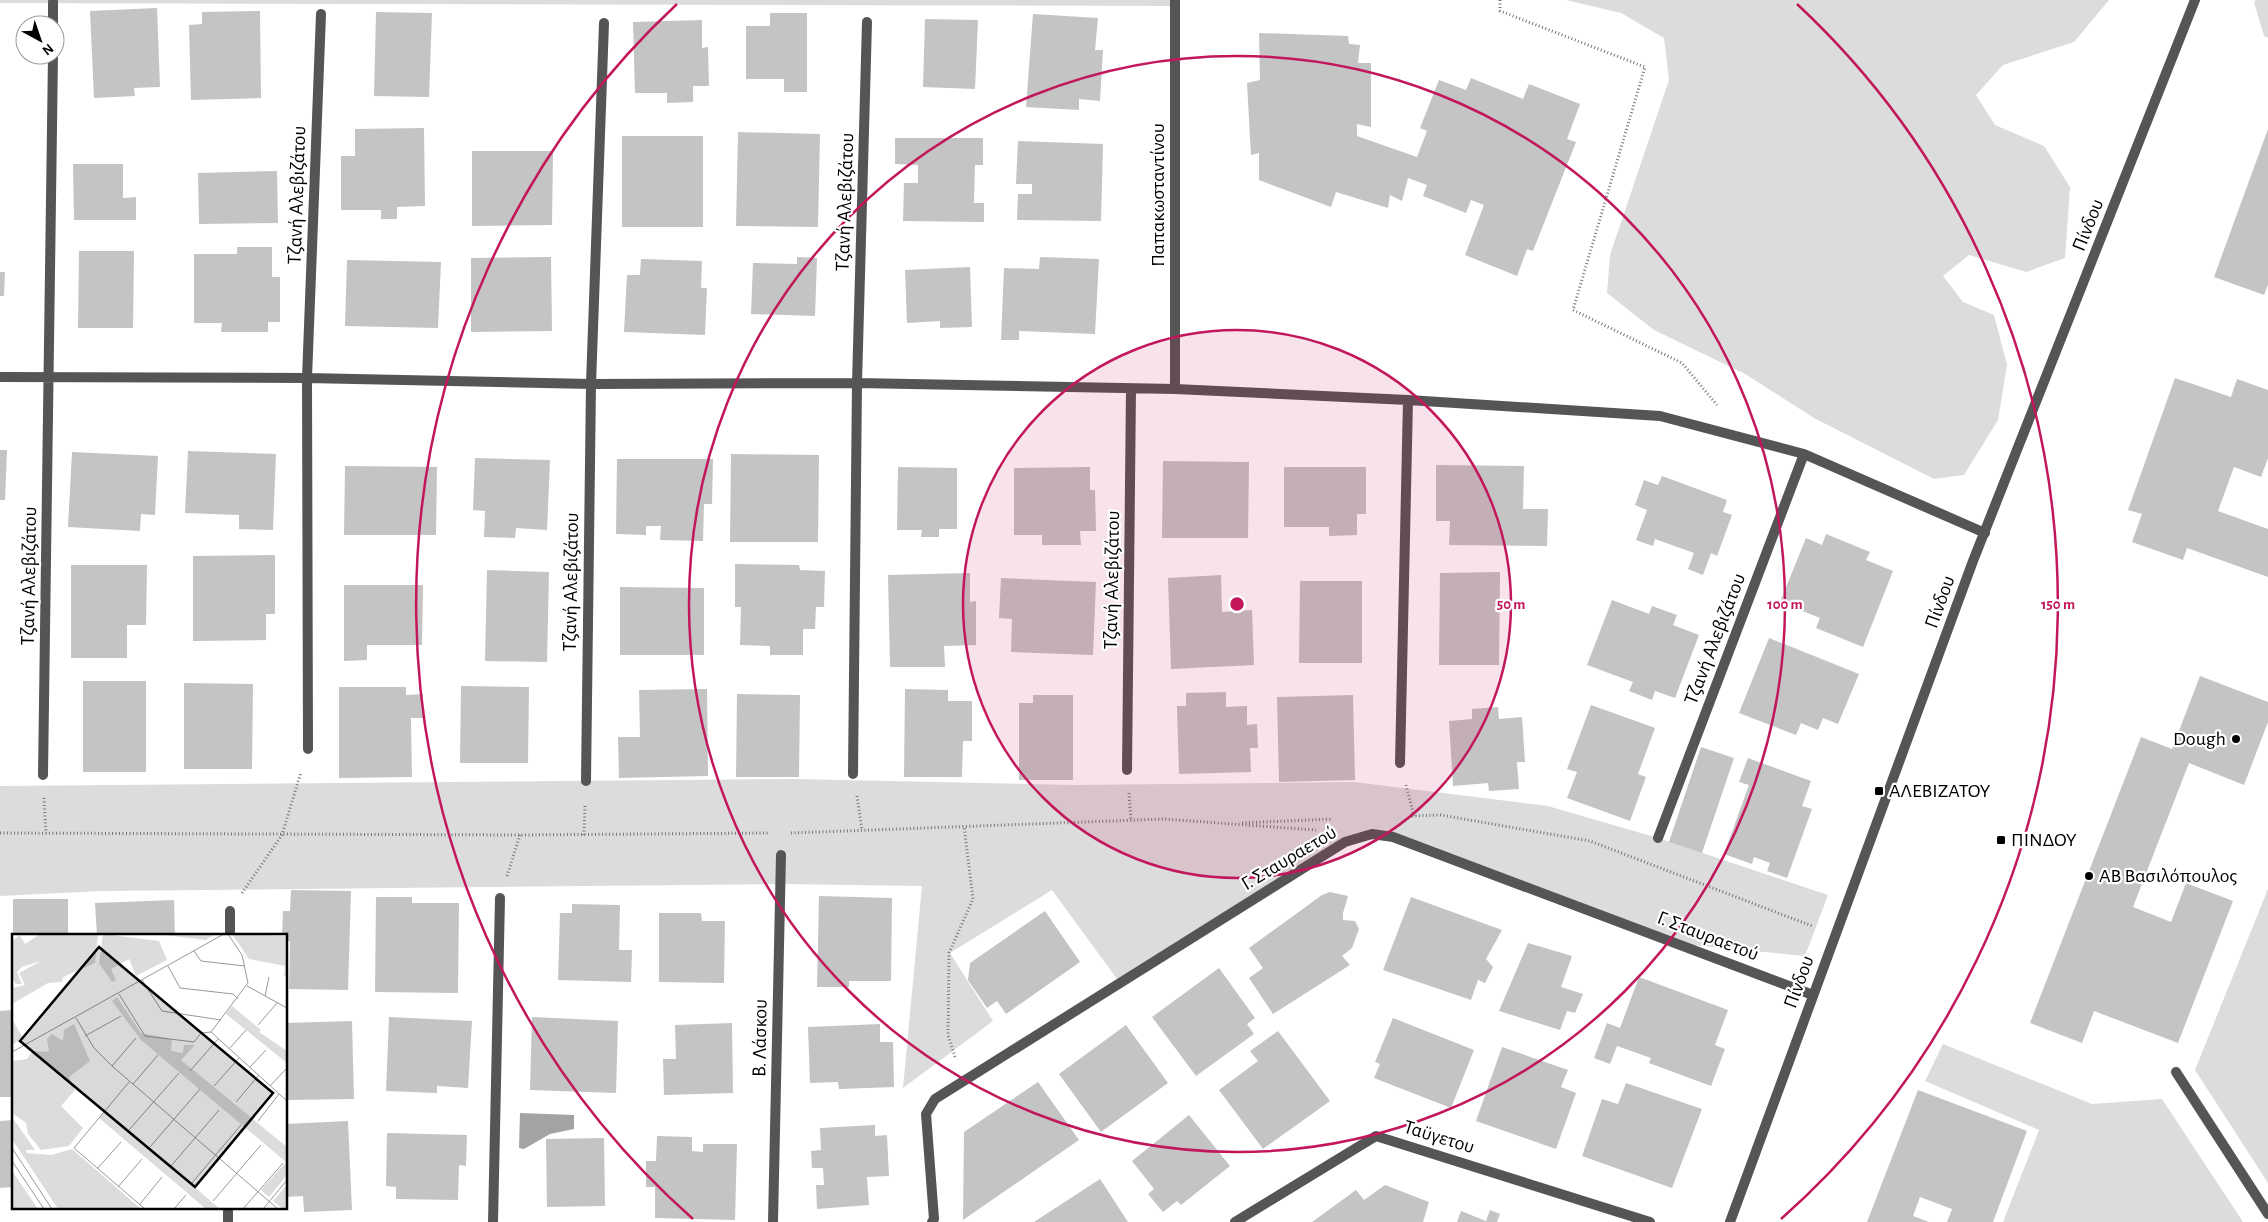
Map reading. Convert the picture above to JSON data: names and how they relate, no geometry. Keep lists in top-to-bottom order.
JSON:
{
  "streets": {
    "street": [
      "Τζανή Αλεβιζάτου",
      "Παπακωσταντίνου",
      "Πίνδου",
      "Γ. Σταυραετού",
      "Β. Λάσκου",
      "Ταϋγετου"
    ]
  },
  "crossings": [
    ["Πίνδου", "Γ. Σταυραετού"]
  ],
  "places": {
    "other": ["Dough", "ΑΒ Βασιλόπουλος"],
    "transit": ["ΑΛΕΒΙΖΑΤΟΥ", "ΠΙΝΔΟΥ"]
  },
  "north": "bottom right",
  "rings": ["50 m", "100 m", "150 m"]
}
